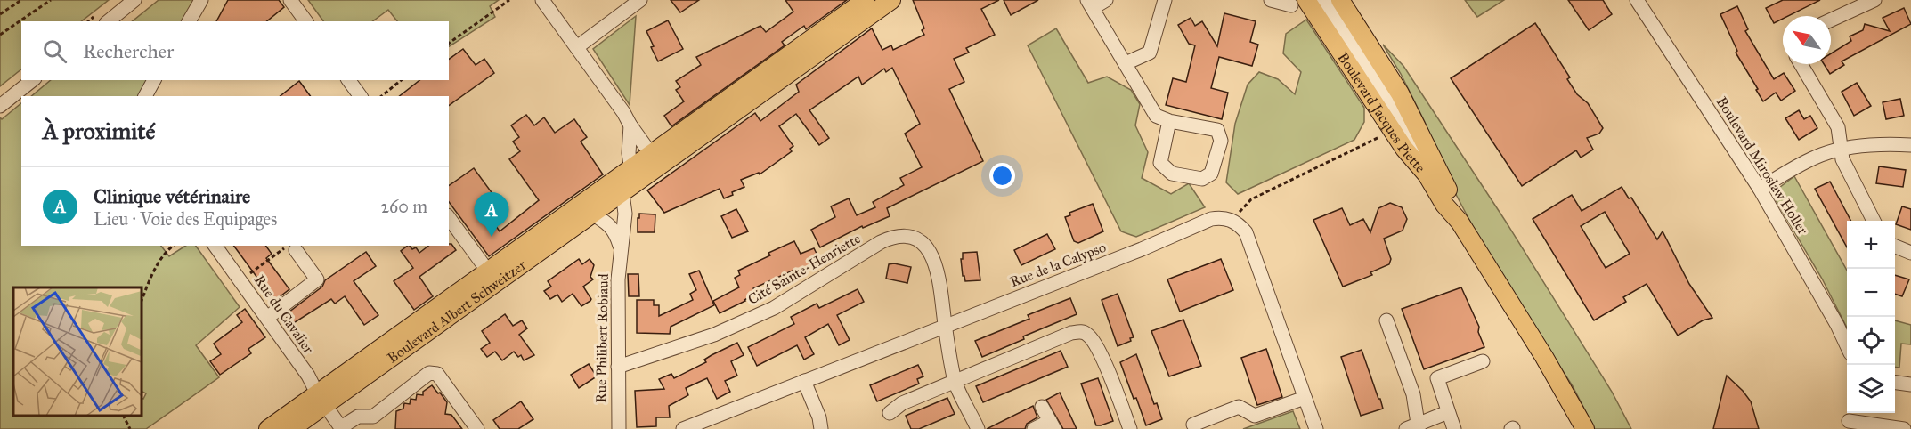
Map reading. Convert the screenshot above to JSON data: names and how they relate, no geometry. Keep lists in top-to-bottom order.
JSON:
{
  "streets": {
    "main road": ["Boulevard Jacques Piette", "Boulevard Albert Schweitzer"],
    "street": [
      "Boulevard Miroslaw Holler",
      "Rue de la Calypso",
      "Cité Sainte-Henriette",
      "Rue du Cavalier",
      "Rue Philibert Robiaud"
    ]
  },
  "crossings": [
    ["Rue de la Calypso", "Cité Sainte-Henriette"],
    ["Cité Sainte-Henriette", "Rue Philibert Robiaud"],
    ["Boulevard Albert Schweitzer", "Rue du Cavalier"],
    ["Boulevard Albert Schweitzer", "Rue Philibert Robiaud"]
  ],
  "north": "top left",
  "page": {
    "search": "Rechercher",
    "heading": "À proximité",
    "list": [
      {
        "mark": "A",
        "name": "Clinique vétérinaire",
        "note": "Lieu · Voie des Equipages",
        "value": "260 m"
      }
    ],
    "pins": "A",
    "map_buttons": ["+", "−"]
  }
}
